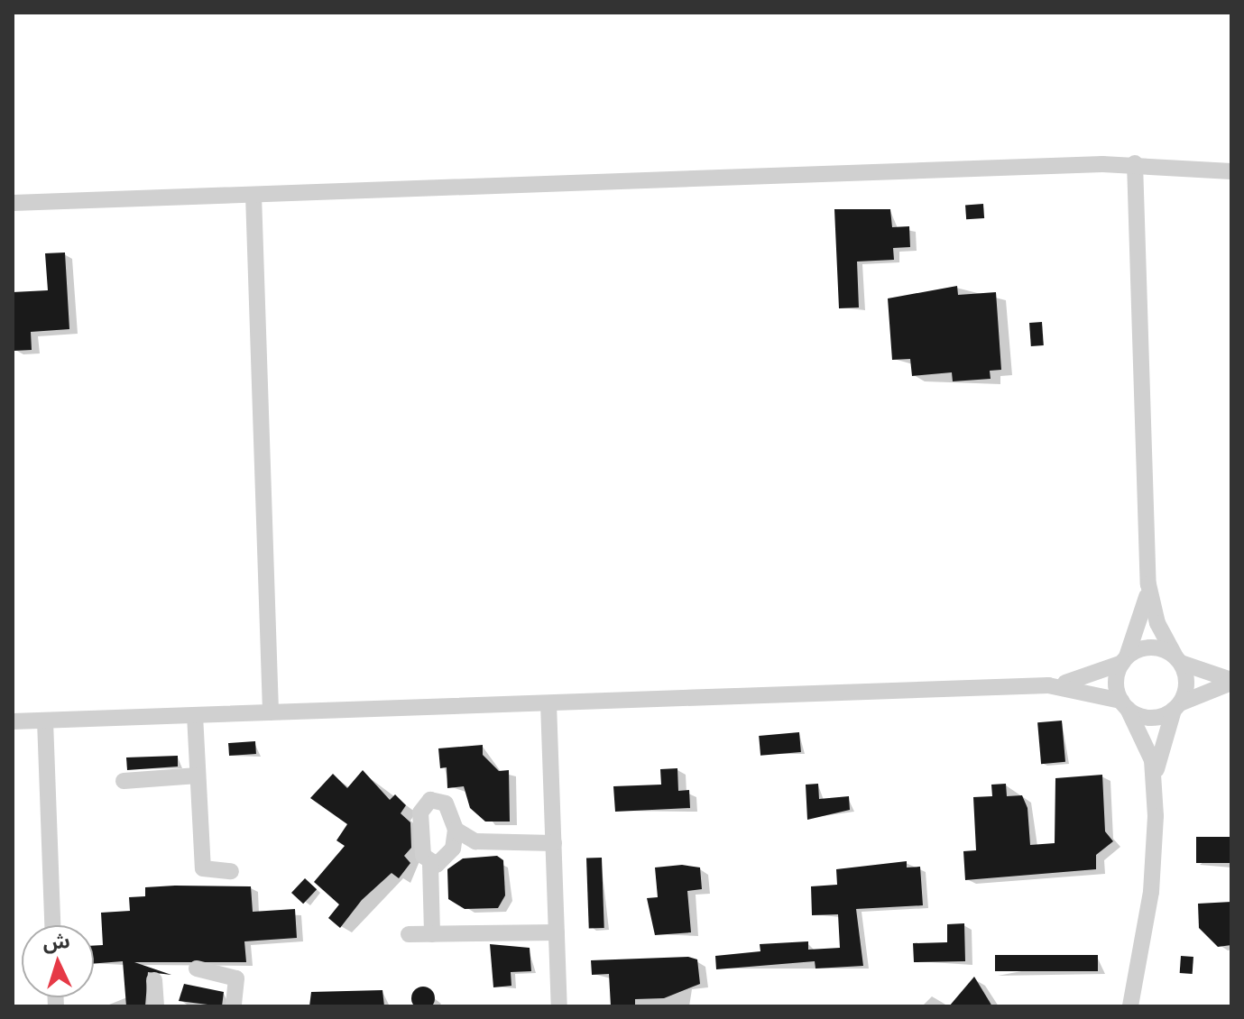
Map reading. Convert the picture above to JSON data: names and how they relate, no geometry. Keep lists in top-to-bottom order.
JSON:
{
  "north": "top"
}
